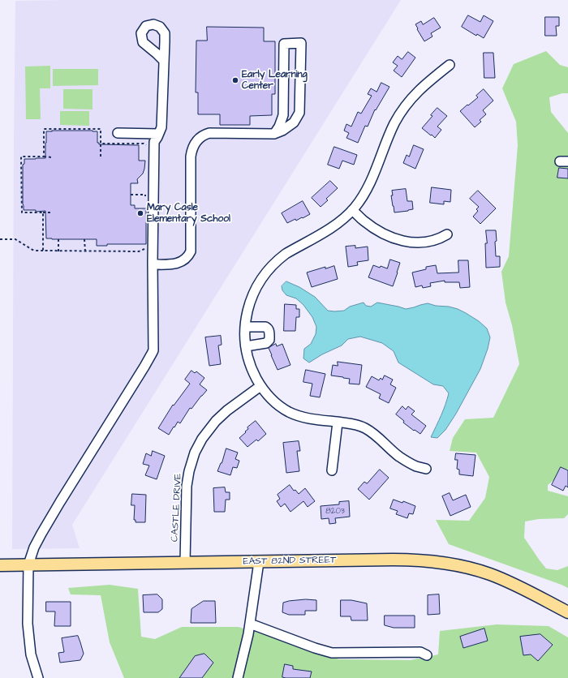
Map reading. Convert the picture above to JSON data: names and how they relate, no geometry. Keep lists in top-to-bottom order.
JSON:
{
  "streets": {
    "main road": ["EAST 82ND STREET"],
    "street": ["CASTLE DRIVE"]
  },
  "crossings": [
    ["CASTLE DRIVE", "EAST 82ND STREET"]
  ],
  "places": ["Early Learning Center", "Mary Casle Elementary School"],
  "house_numbers": ["8203"]
}
